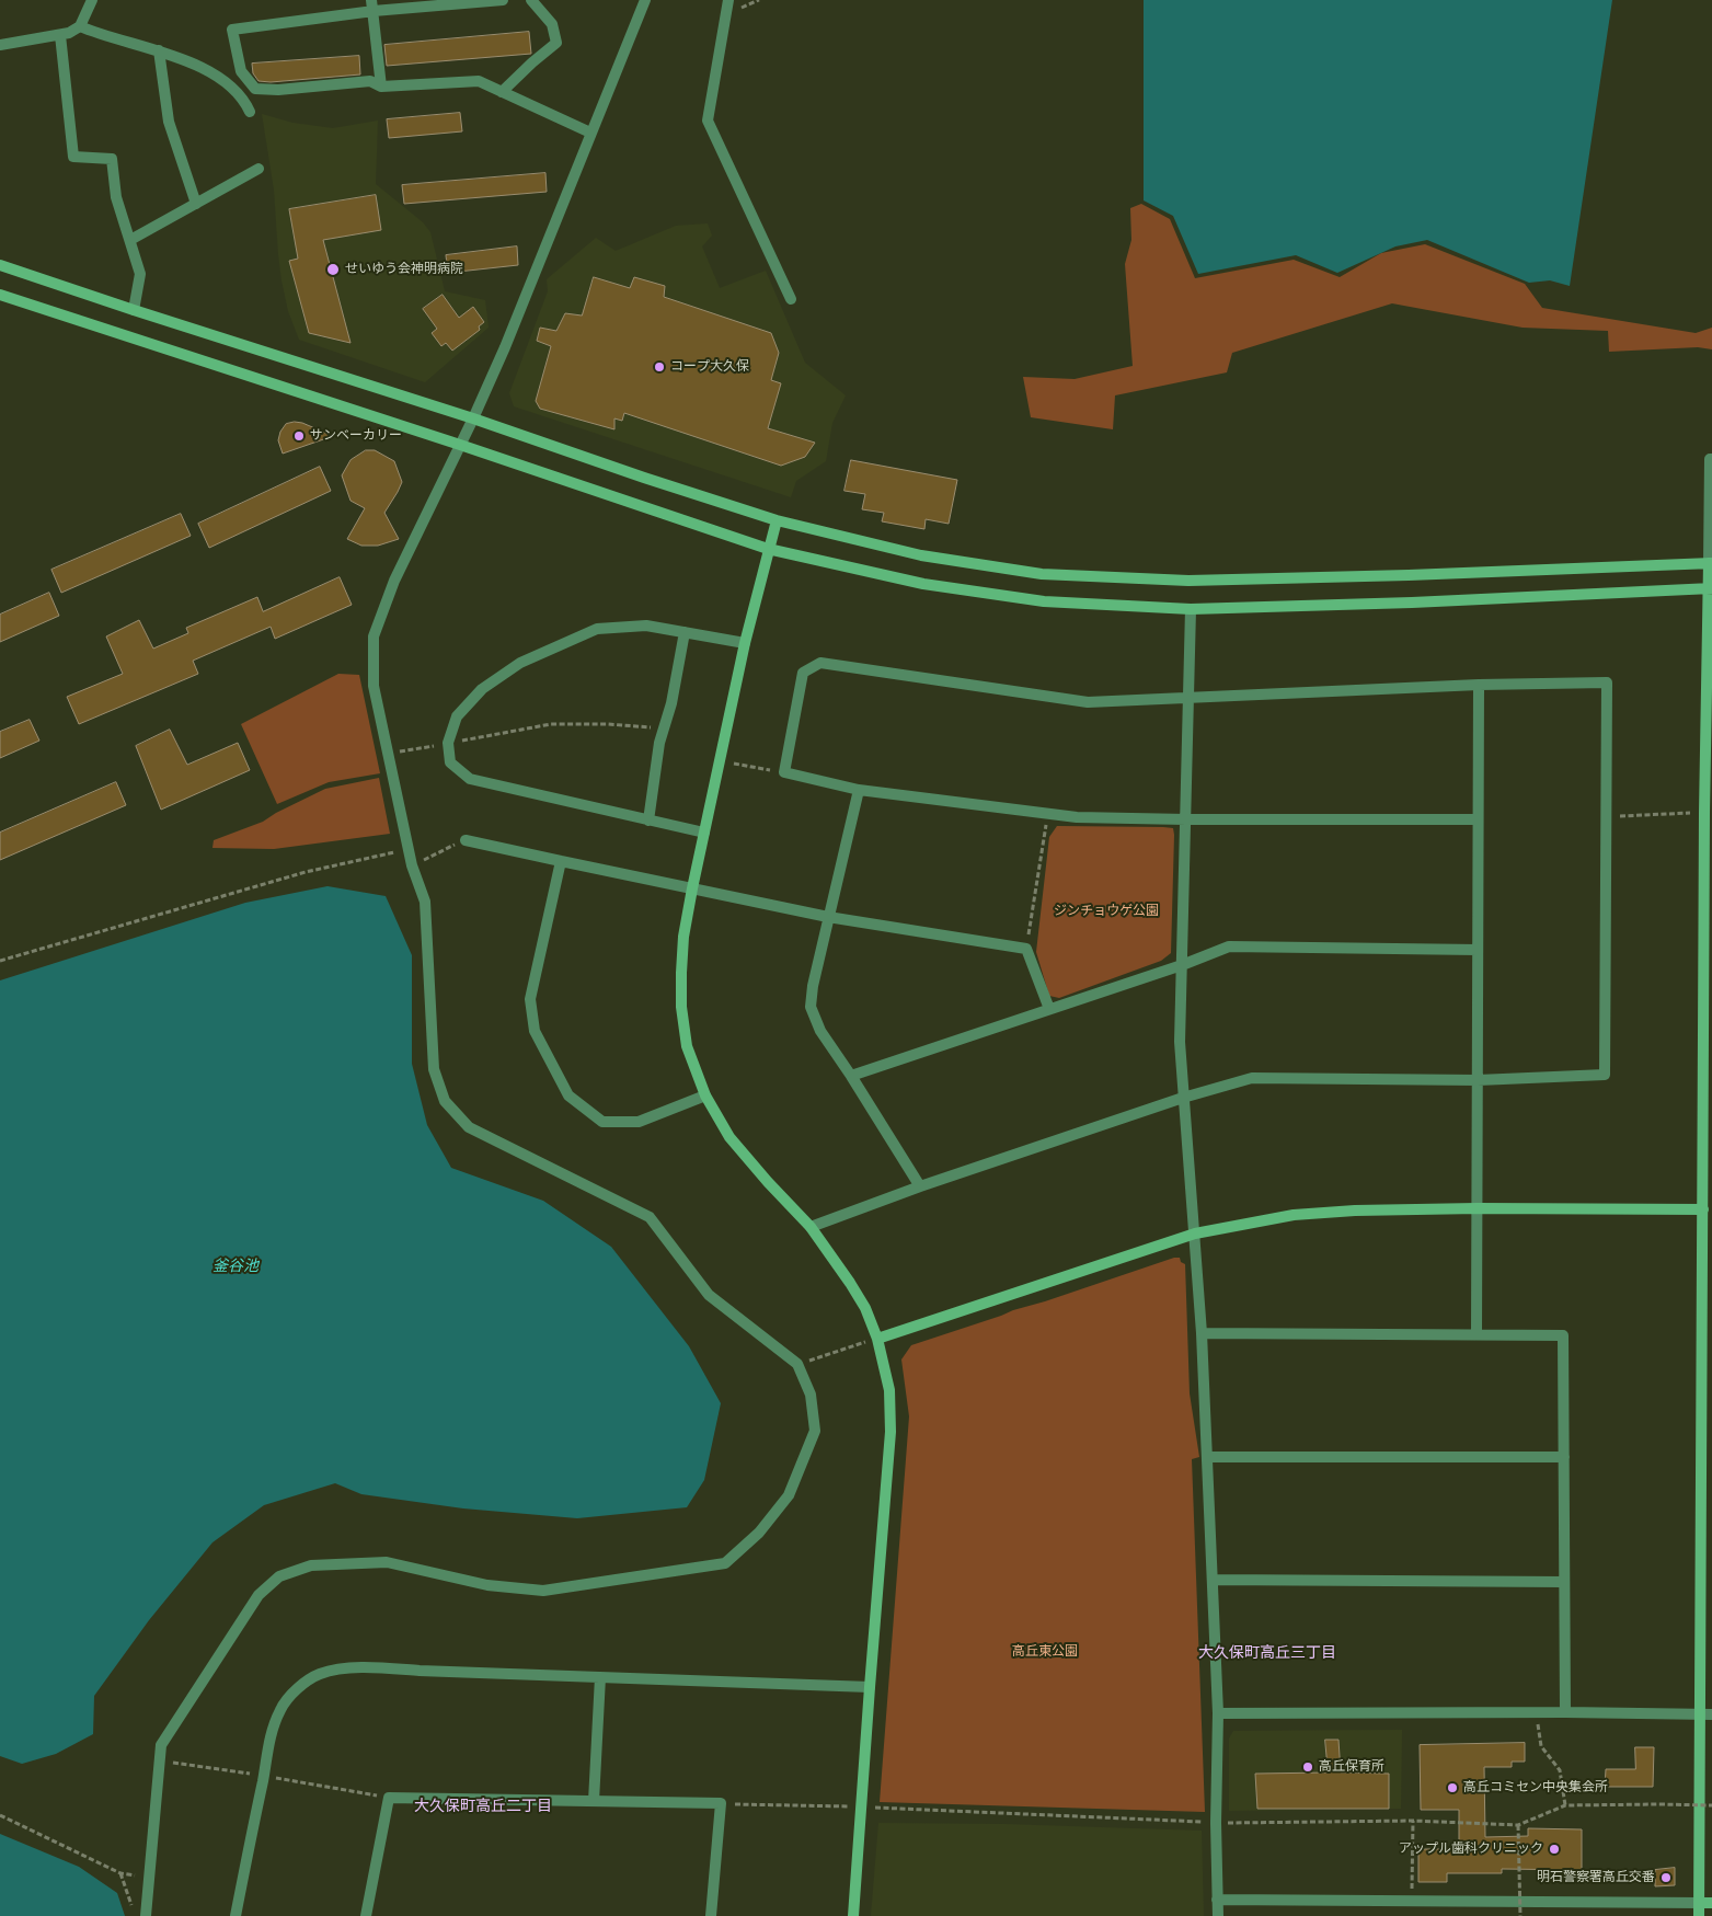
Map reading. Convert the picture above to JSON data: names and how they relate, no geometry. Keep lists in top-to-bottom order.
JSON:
{
  "districts": ["大久保町高丘三丁目", "大久保町高丘二丁目"],
  "water": ["釜谷池"],
  "parks": ["ジンチョウゲ公園", "高丘東公園"],
  "places": [
    "せいゆう会神明病院",
    "コープ大久保",
    "サンベーカリー",
    "高丘保育所",
    "高丘コミセン中央集会所",
    "アップル歯科クリニック",
    "明石警察署高丘交番"
  ]
}
